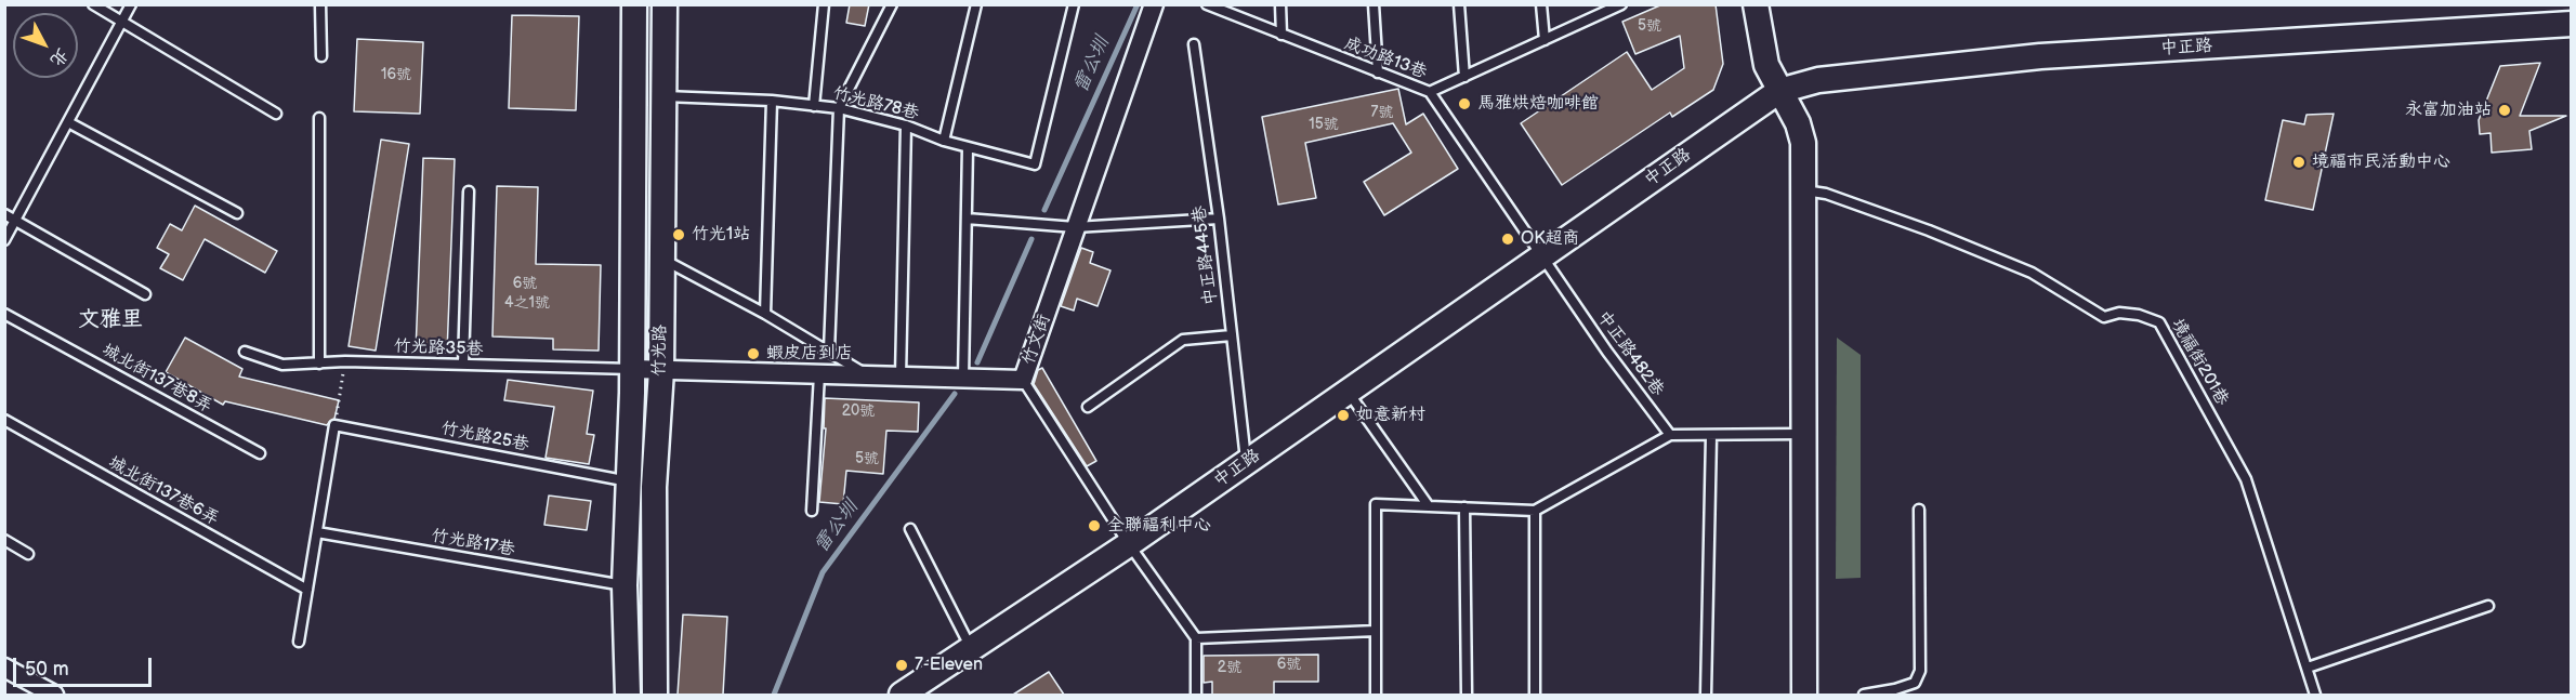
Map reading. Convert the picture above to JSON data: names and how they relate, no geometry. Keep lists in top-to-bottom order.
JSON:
{
  "streets": {
    "street": ["中正路", "竹文街", "竹光路"],
    "lane": [
      "成功路13巷",
      "竹光路78巷",
      "中正路445巷",
      "竹光路35巷",
      "中正路482巷",
      "境福街201巷",
      "城北街137巷8弄",
      "竹光路25巷",
      "城北街137巷6弄",
      "竹光路17巷"
    ]
  },
  "crossings": [
    ["中正路", "中正路445巷"],
    ["中正路", "中正路482巷"],
    ["成功路13巷", "中正路482巷"],
    ["竹光路78巷", "竹光路"],
    ["竹文街", "竹光路35巷"],
    ["竹文街", "竹光路"],
    ["竹光路35巷", "竹光路"],
    ["竹光路", "竹光路25巷"],
    ["竹光路", "竹光路17巷"]
  ],
  "districts": ["文雅里"],
  "water": ["雷公圳"],
  "places": [
    "馬雅烘焙咖啡館",
    "永富加油站",
    "境福市民活動中心",
    "竹光1站",
    "OK超商",
    "蝦皮店到店",
    "如意新村",
    "全聯福利中心",
    "7-Eleven"
  ],
  "house_numbers": [
    "5號",
    "16號",
    "7號",
    "15號",
    "6號",
    "4之1號",
    "20號",
    "5號",
    "6號",
    "2號"
  ],
  "scale_bar": "50 m",
  "north": "bottom right"
}
